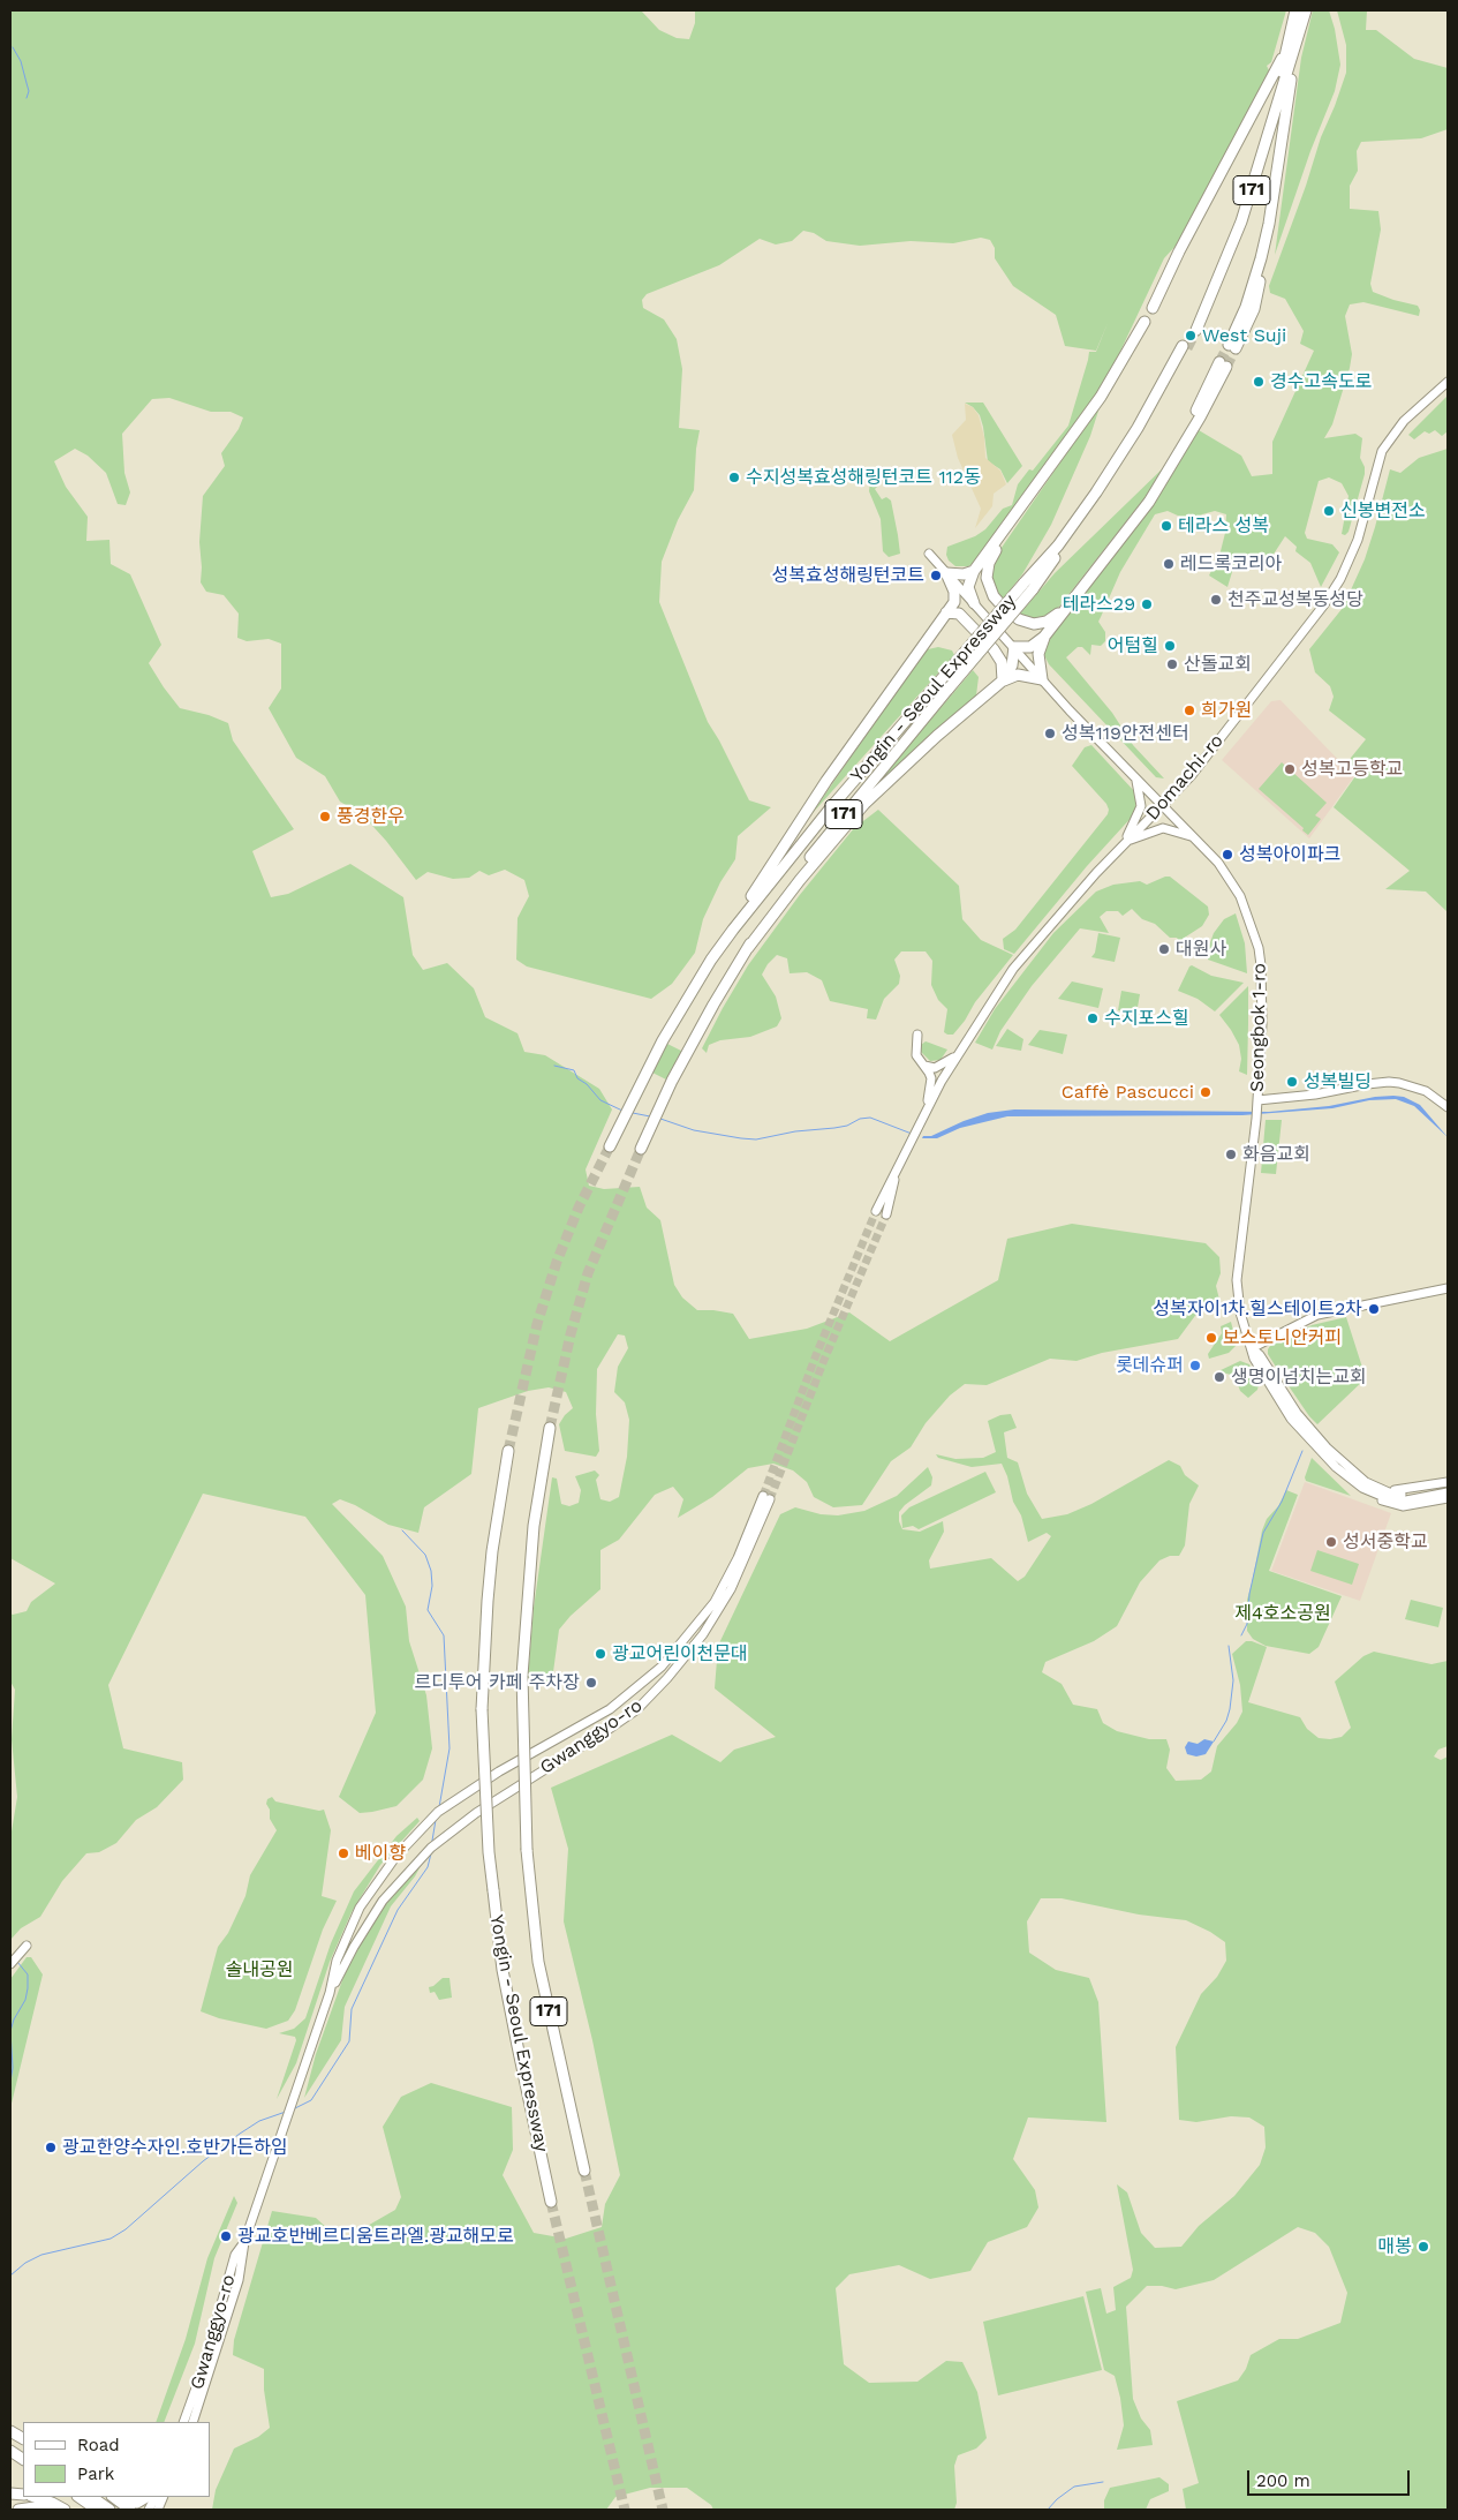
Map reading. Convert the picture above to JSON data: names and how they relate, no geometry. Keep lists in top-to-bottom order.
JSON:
{
  "streets": {
    "highway": ["171", "Yongin - Seoul Expressway"],
    "main road": ["Domachi-ro", "Seongbok 1-ro", "Gwanggyo-ro"]
  },
  "crossings": [
    ["Domachi-ro", "Seongbok 1-ro"]
  ],
  "parks": ["제4호소공원", "솔내공원"],
  "places": [
    "West Suji",
    "경수고속도로",
    "수지성복효성해링턴코트 112동",
    "신봉변전소",
    "테라스 성복",
    "레드록코리아",
    "성복효성해링턴코트",
    "천주교성복동성당",
    "테라스29",
    "어텀힐",
    "산돌교회",
    "희가원",
    "성복119안전센터",
    "성복고등학교",
    "풍경한우",
    "성복아이파크",
    "대원사",
    "수지포스힐",
    "성복빌딩",
    "Caffè Pascucci",
    "화음교회",
    "성복자이1차.힐스테이트2차",
    "보스토니안커피",
    "롯데슈퍼",
    "생명이넘치는교회",
    "성서중학교",
    "광교어린이천문대",
    "르디투어 카페 주차장",
    "베이향",
    "광교한양수자인.호반가든하임",
    "광교호반베르디움트라엘.광교해모로",
    "매봉"
  ],
  "legend": ["Road", "Park"],
  "scale_bar": "200 m"
}
